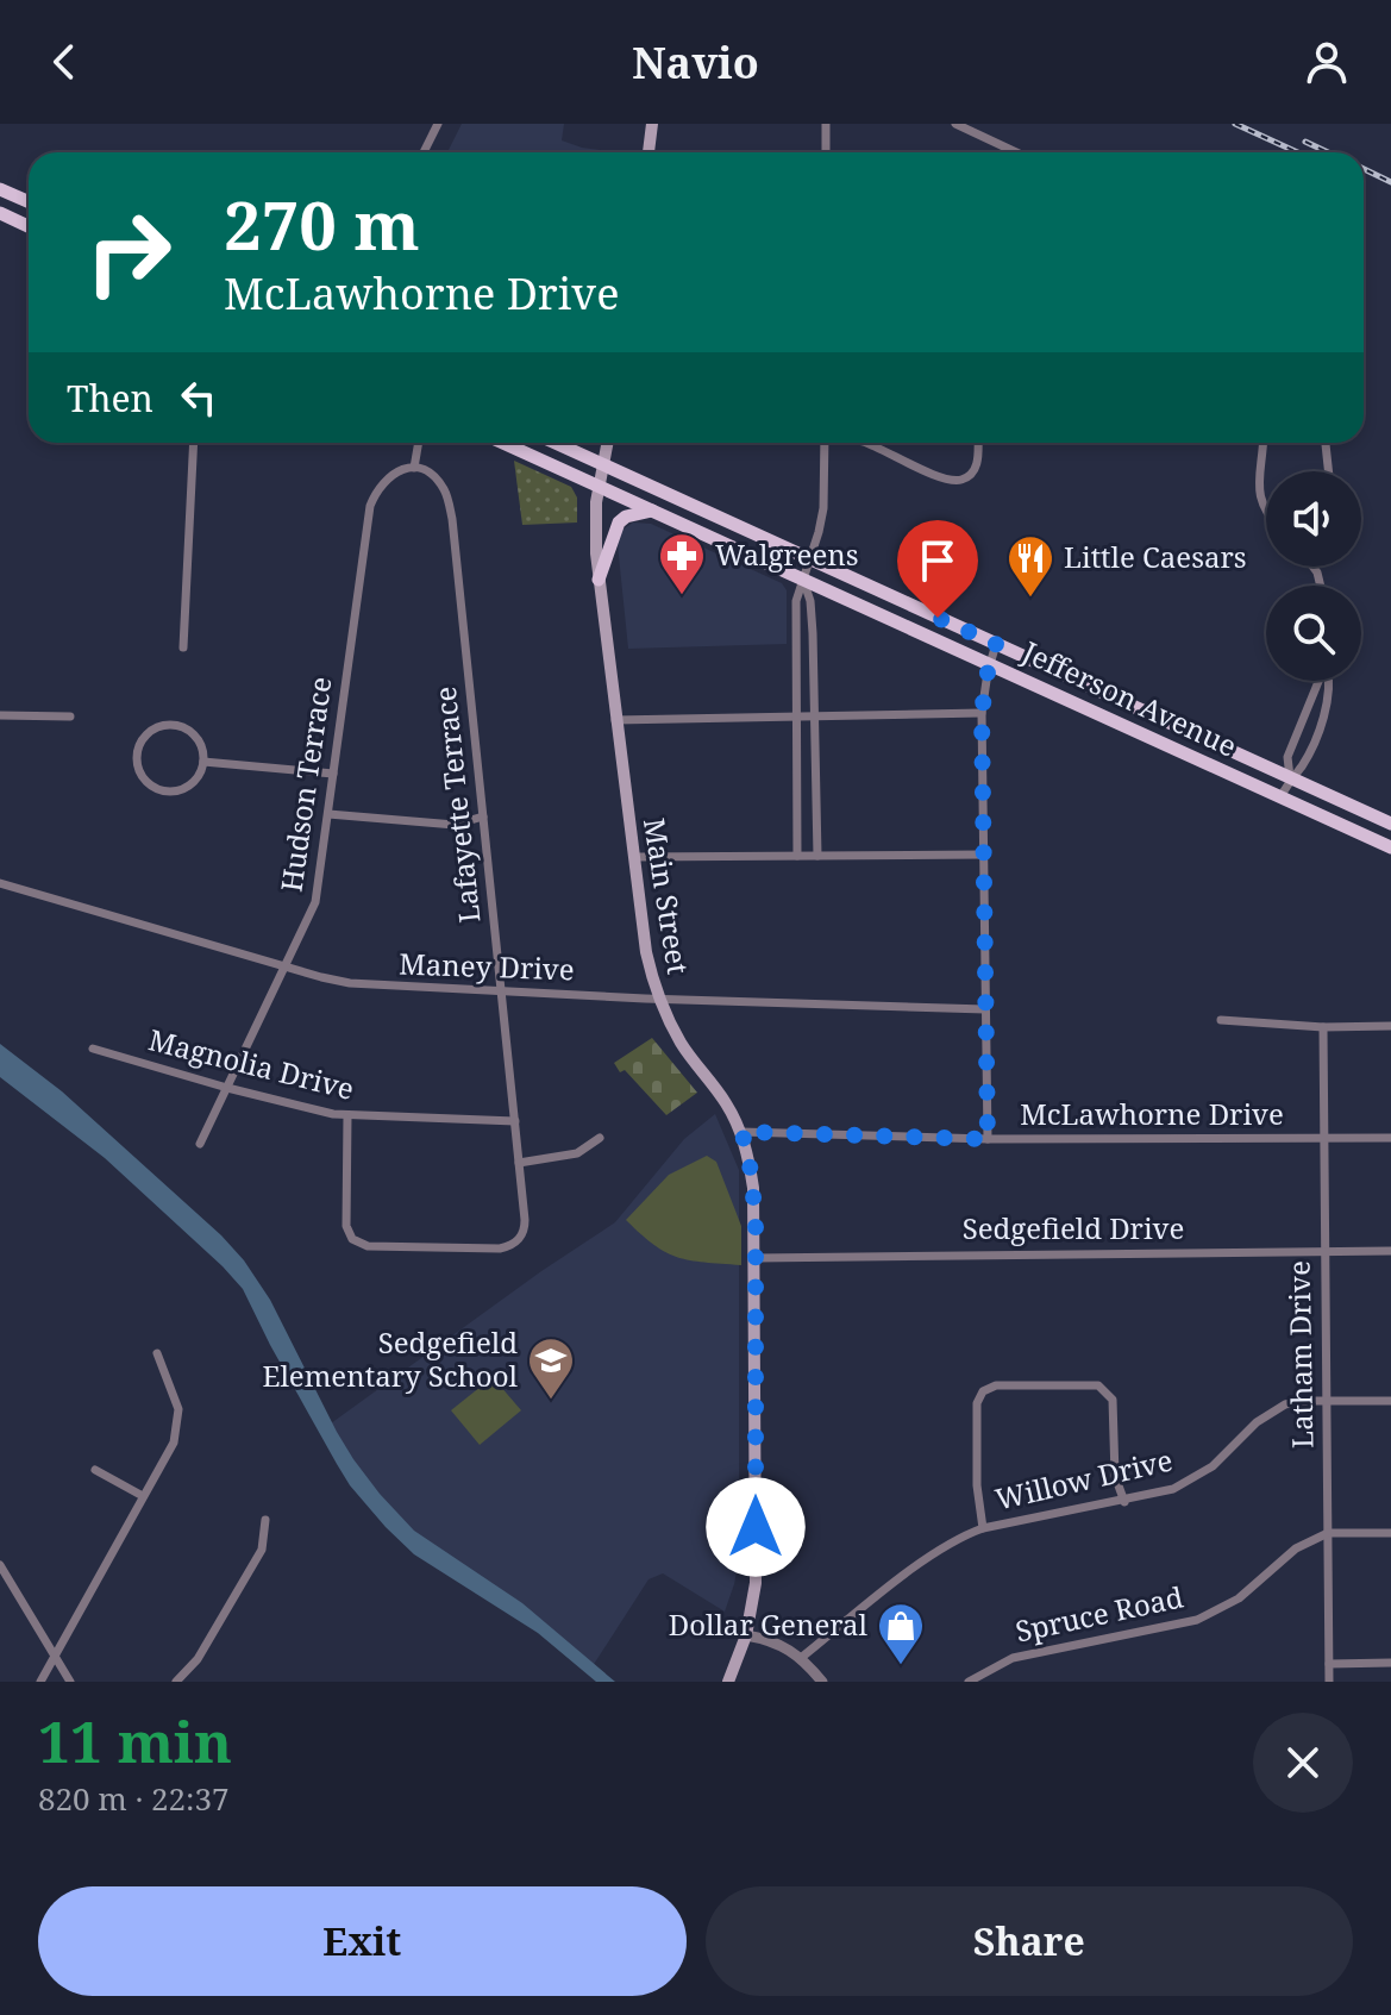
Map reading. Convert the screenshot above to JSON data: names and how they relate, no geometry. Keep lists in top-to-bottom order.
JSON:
{
  "streets": {
    "main road": ["Jefferson Avenue", "Main Street"],
    "street": [
      "Hudson Terrace",
      "Lafayette Terrace",
      "Maney Drive",
      "Magnolia Drive",
      "McLawhorne Drive",
      "Sedgefield Drive",
      "Latham Drive",
      "Willow Drive",
      "Spruce Road"
    ]
  },
  "crossings": [
    ["Jefferson Avenue", "Main Street"],
    ["Hudson Terrace", "Lafayette Terrace"],
    ["Hudson Terrace", "Maney Drive"],
    ["Hudson Terrace", "Magnolia Drive"],
    ["Lafayette Terrace", "Maney Drive"],
    ["Lafayette Terrace", "Magnolia Drive"],
    ["Main Street", "Maney Drive"],
    ["Main Street", "McLawhorne Drive"],
    ["Main Street", "Sedgefield Drive"],
    ["McLawhorne Drive", "Latham Drive"],
    ["Sedgefield Drive", "Latham Drive"],
    ["Latham Drive", "Willow Drive"],
    ["Latham Drive", "Spruce Road"]
  ],
  "places": {
    "pharmacy": ["Walgreens"],
    "restaurant": ["Little Caesars"],
    "school or university": ["Sedgefield Elementary School"],
    "shop": ["Dollar General"]
  },
  "page": {
    "header": "Navio",
    "turn": ["270 m", "McLawhorne Drive"],
    "then": "Then",
    "heading": ["11 min", "820 m · 22:37"],
    "buttons": ["Exit", "Share"]
  }
}
